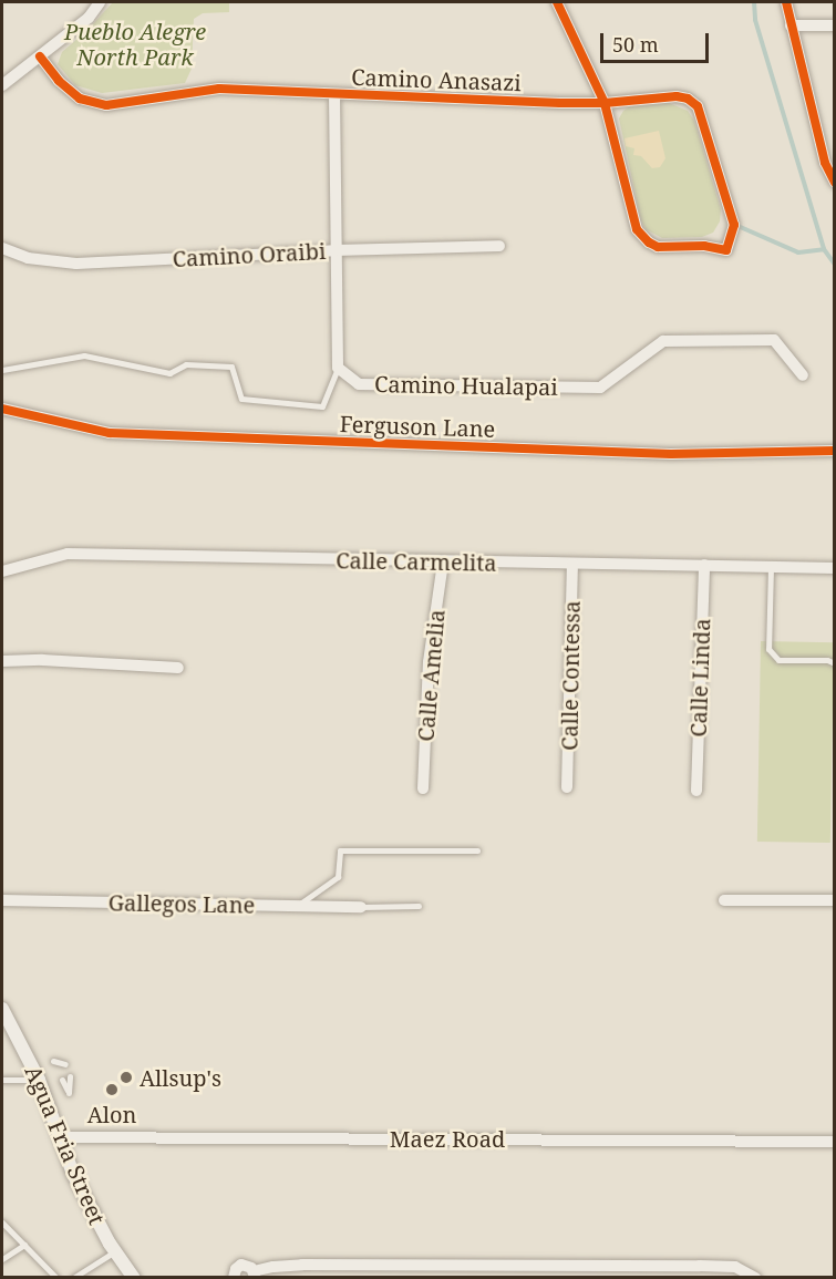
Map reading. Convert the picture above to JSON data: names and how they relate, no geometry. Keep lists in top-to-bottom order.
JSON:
{
  "streets": {
    "street": [
      "Camino Anasazi",
      "Camino Oraibi",
      "Camino Hualapai",
      "Ferguson Lane",
      "Calle Carmelita",
      "Calle Amelia",
      "Calle Contessa",
      "Calle Linda",
      "Gallegos Lane",
      "Maez Road",
      "Agua Fria Street"
    ]
  },
  "crossings": [
    ["Calle Carmelita", "Calle Amelia"],
    ["Calle Carmelita", "Calle Contessa"],
    ["Calle Carmelita", "Calle Linda"],
    ["Maez Road", "Agua Fria Street"]
  ],
  "parks": ["Pueblo Alegre North Park"],
  "places": ["Allsup's", "Alon"],
  "scale_bar": "50 m"
}
